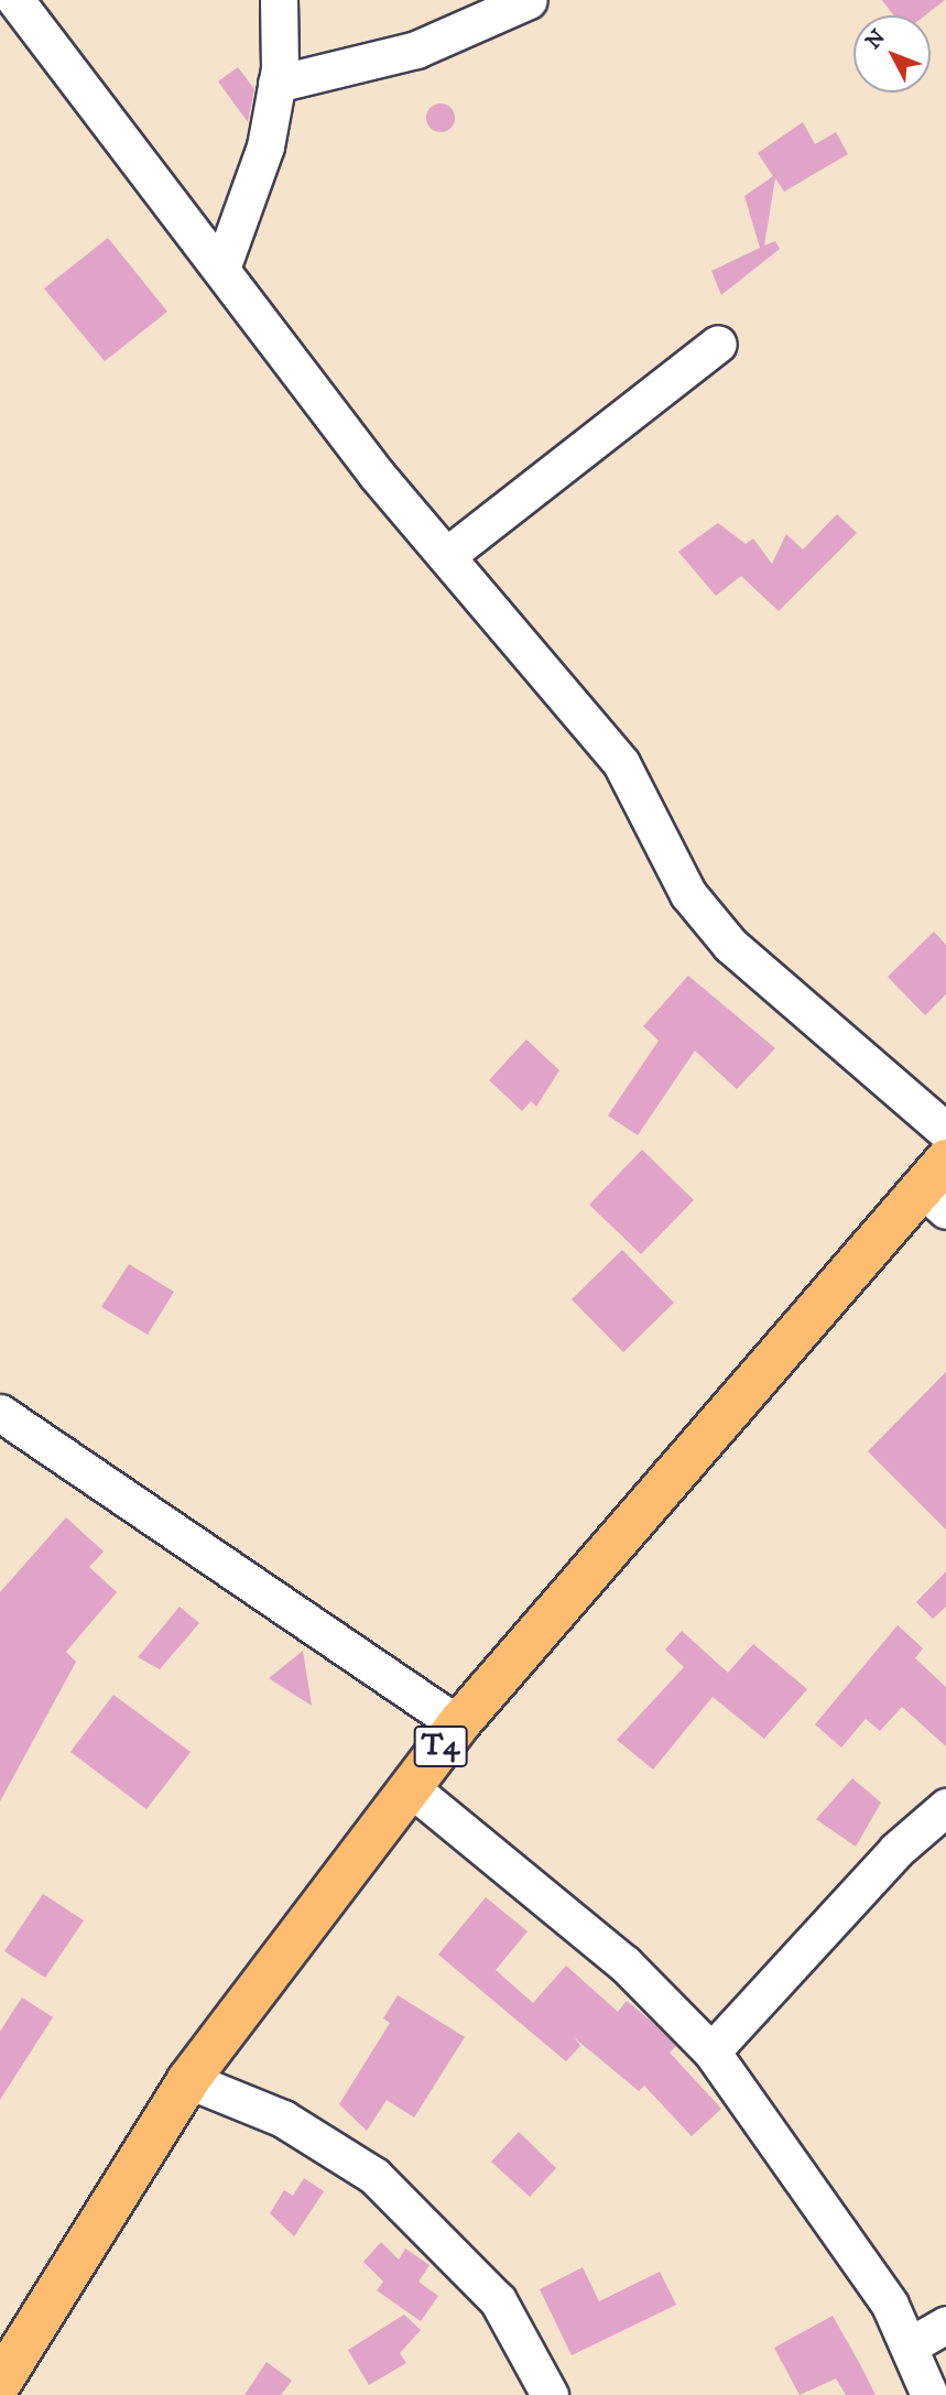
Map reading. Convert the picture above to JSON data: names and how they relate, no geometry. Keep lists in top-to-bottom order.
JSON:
{
  "streets": {
    "highway": ["T4"]
  },
  "north": "top left"
}
